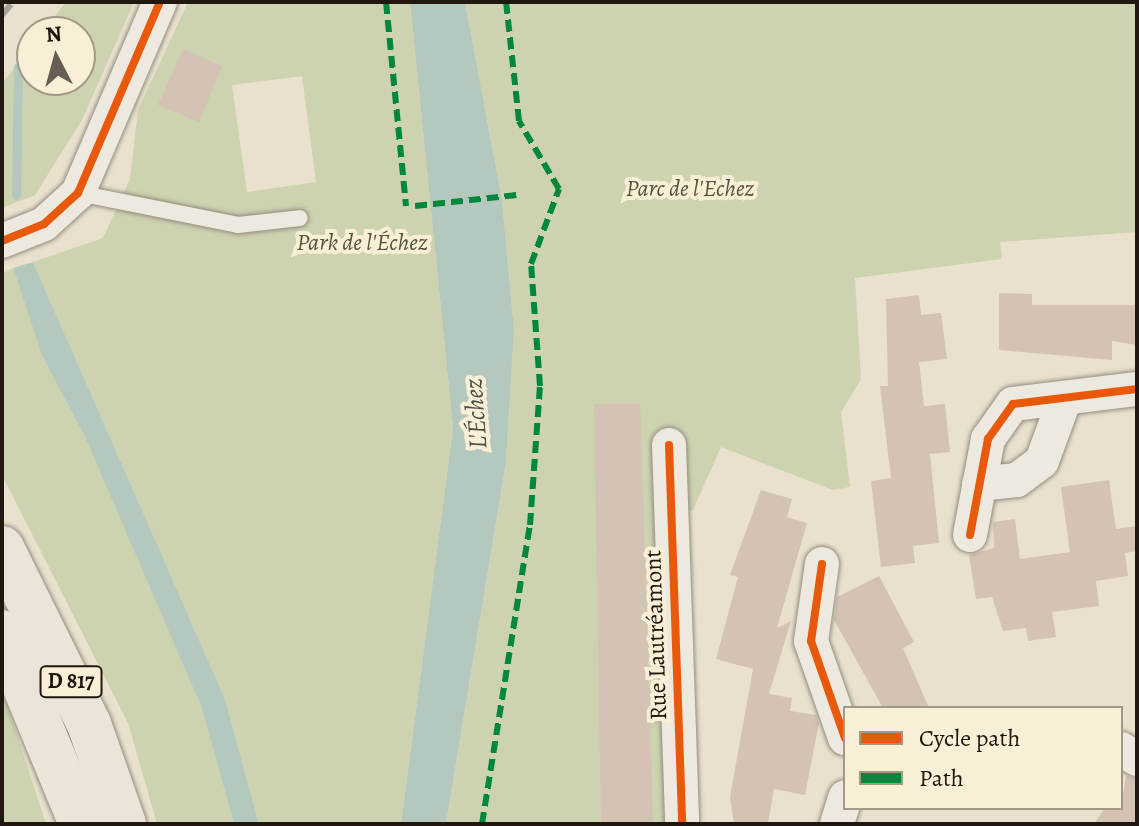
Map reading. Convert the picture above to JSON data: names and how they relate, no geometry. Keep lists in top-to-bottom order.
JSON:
{
  "streets": {
    "main road": ["D 817"],
    "street": ["Rue Lautréamont"]
  },
  "water": ["L'Échez"],
  "parks": ["Parc de l'Echez", "Park de l'Échez"],
  "legend": ["Cycle path", "Path"],
  "north": "top"
}
